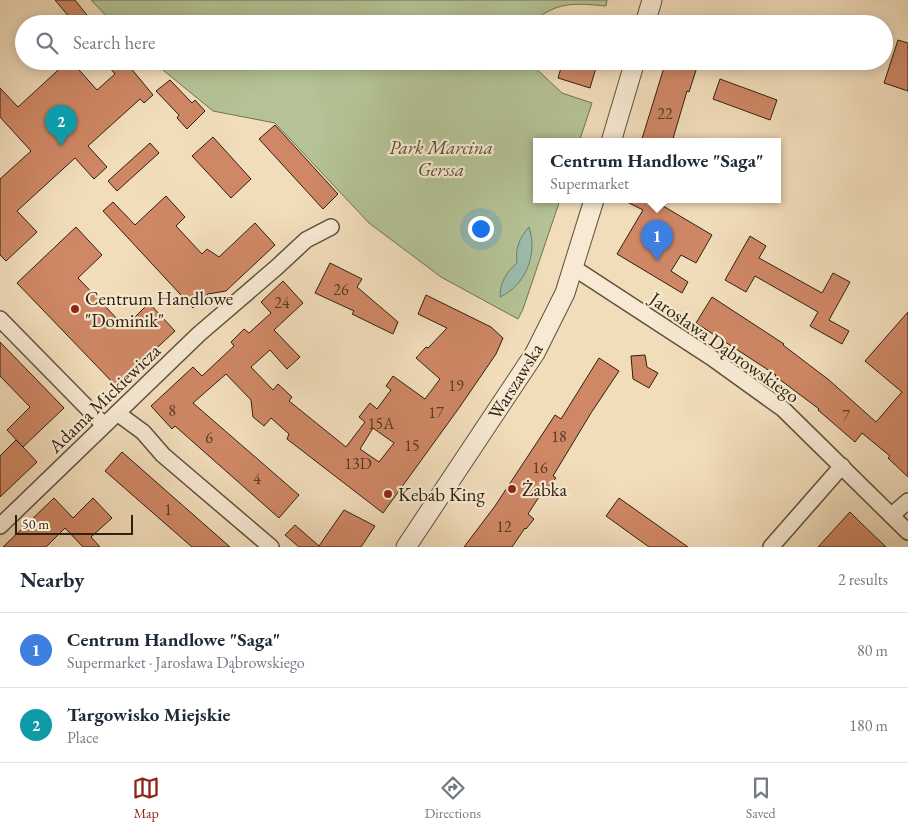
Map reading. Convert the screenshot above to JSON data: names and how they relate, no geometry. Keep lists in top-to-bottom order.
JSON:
{
  "streets": {
    "street": ["Jarosława Dąbrowskiego", "Warszawska", "Adama Mickiewicza"]
  },
  "crossings": [
    ["Jarosława Dąbrowskiego", "Warszawska"]
  ],
  "parks": ["Park Marcina Gerssa"],
  "places": ["Centrum Handlowe \"Dominik\"", "Żabka", "Kebab King"],
  "house_numbers": [
    "22",
    "26",
    "24",
    "19",
    "8",
    "17",
    "7",
    "15A",
    "18",
    "6",
    "15",
    "13D",
    "16",
    "4",
    "1",
    "12"
  ],
  "scale_bar": "50 m",
  "page": {
    "search": "Search here",
    "pins": ["2", "1"],
    "popup": ["Centrum Handlowe \"Saga\"", "Supermarket"],
    "scale": "50 m",
    "heading": ["Nearby", "2 results"],
    "list": [
      {
        "mark": "1",
        "name": "Centrum Handlowe \"Saga\"",
        "note": "Supermarket · Jarosława Dąbrowskiego",
        "value": "80 m"
      },
      {
        "mark": "2",
        "name": "Targowisko Miejskie",
        "note": "Place",
        "value": "180 m"
      }
    ],
    "nav": ["Map", "Directions", "Saved"]
  }
}
